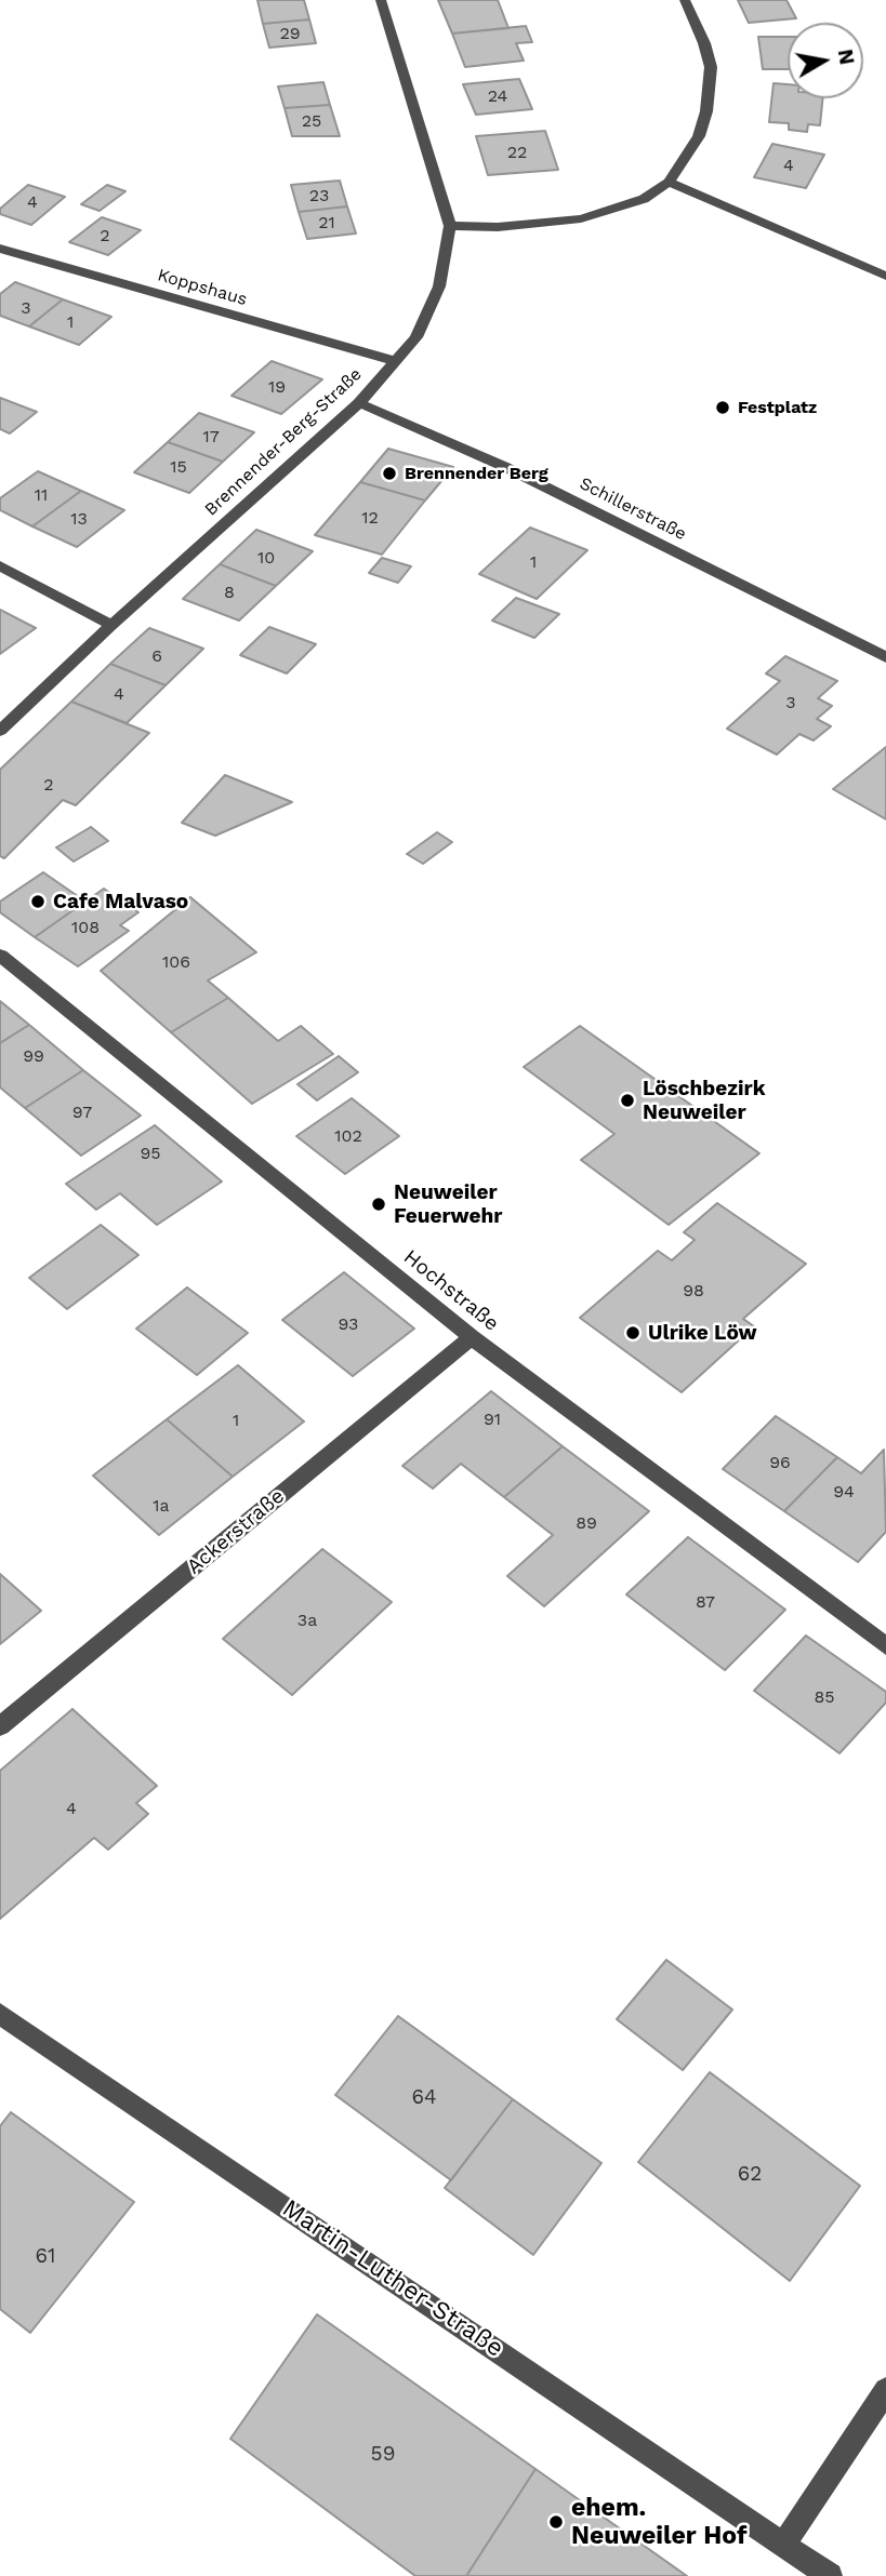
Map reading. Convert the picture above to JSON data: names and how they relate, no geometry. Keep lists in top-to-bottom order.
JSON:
{
  "streets": {
    "street": [
      "Koppshaus",
      "Brennender-Berg-Straße",
      "Schillerstraße",
      "Hochstraße",
      "Ackerstraße",
      "Martin-Luther-Straße"
    ]
  },
  "crossings": [
    ["Koppshaus", "Brennender-Berg-Straße"],
    ["Brennender-Berg-Straße", "Schillerstraße"],
    ["Hochstraße", "Ackerstraße"]
  ],
  "places": [
    "Festplatz",
    "Brennender Berg",
    "Cafe Malvaso",
    "Löschbezirk Neuweiler",
    "Neuweiler Feuerwehr",
    "Ulrike Löw",
    "ehem. Neuweiler Hof"
  ],
  "house_numbers": [
    "29",
    "24",
    "25",
    "22",
    "4",
    "23",
    "4",
    "21",
    "2",
    "3",
    "1",
    "19",
    "17",
    "15",
    "11",
    "12",
    "13",
    "10",
    "1",
    "8",
    "6",
    "4",
    "3",
    "2",
    "108",
    "106",
    "99",
    "97",
    "102",
    "95",
    "98",
    "93",
    "91",
    "1",
    "96",
    "94",
    "1a",
    "89",
    "87",
    "3a",
    "85",
    "4",
    "64",
    "62",
    "61",
    "59"
  ],
  "north": "right"
}
